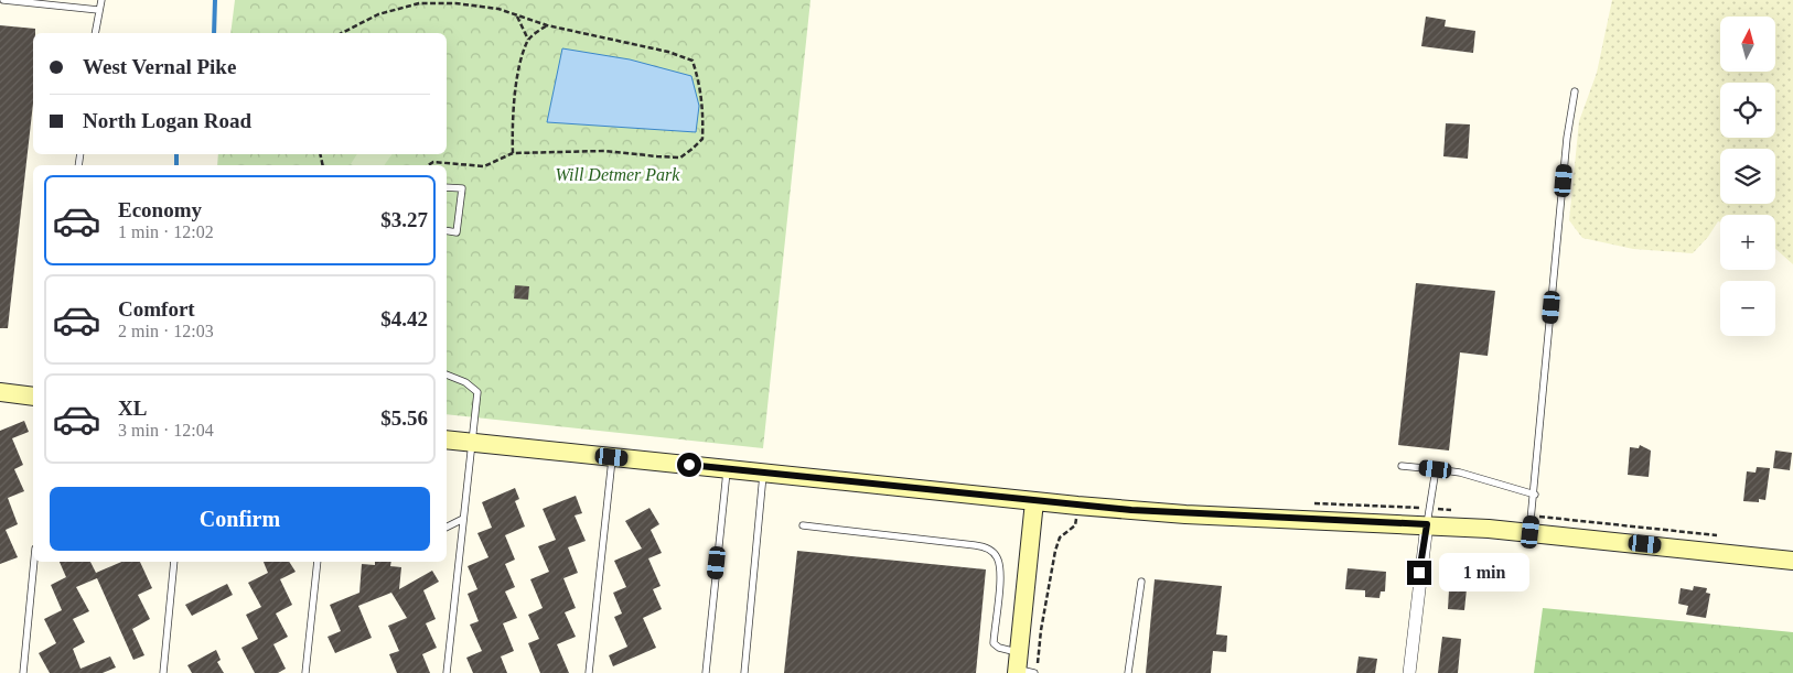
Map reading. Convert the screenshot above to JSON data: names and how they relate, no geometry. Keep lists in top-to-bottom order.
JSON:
{
  "parks": ["Will Detmer Park"],
  "north": "top",
  "page": {
    "map_buttons": ["+", "−"],
    "banner": ["West Vernal Pike", "North Logan Road"],
    "list": [
      {
        "name": "Economy",
        "note": "1 min · 12:02",
        "value": "$3.27"
      },
      {
        "name": "Comfort",
        "note": "2 min · 12:03",
        "value": "$4.42"
      },
      {
        "name": "XL",
        "note": "3 min · 12:04",
        "value": "$5.56"
      }
    ],
    "buttons": "Confirm",
    "bubble": "1 min"
  }
}
